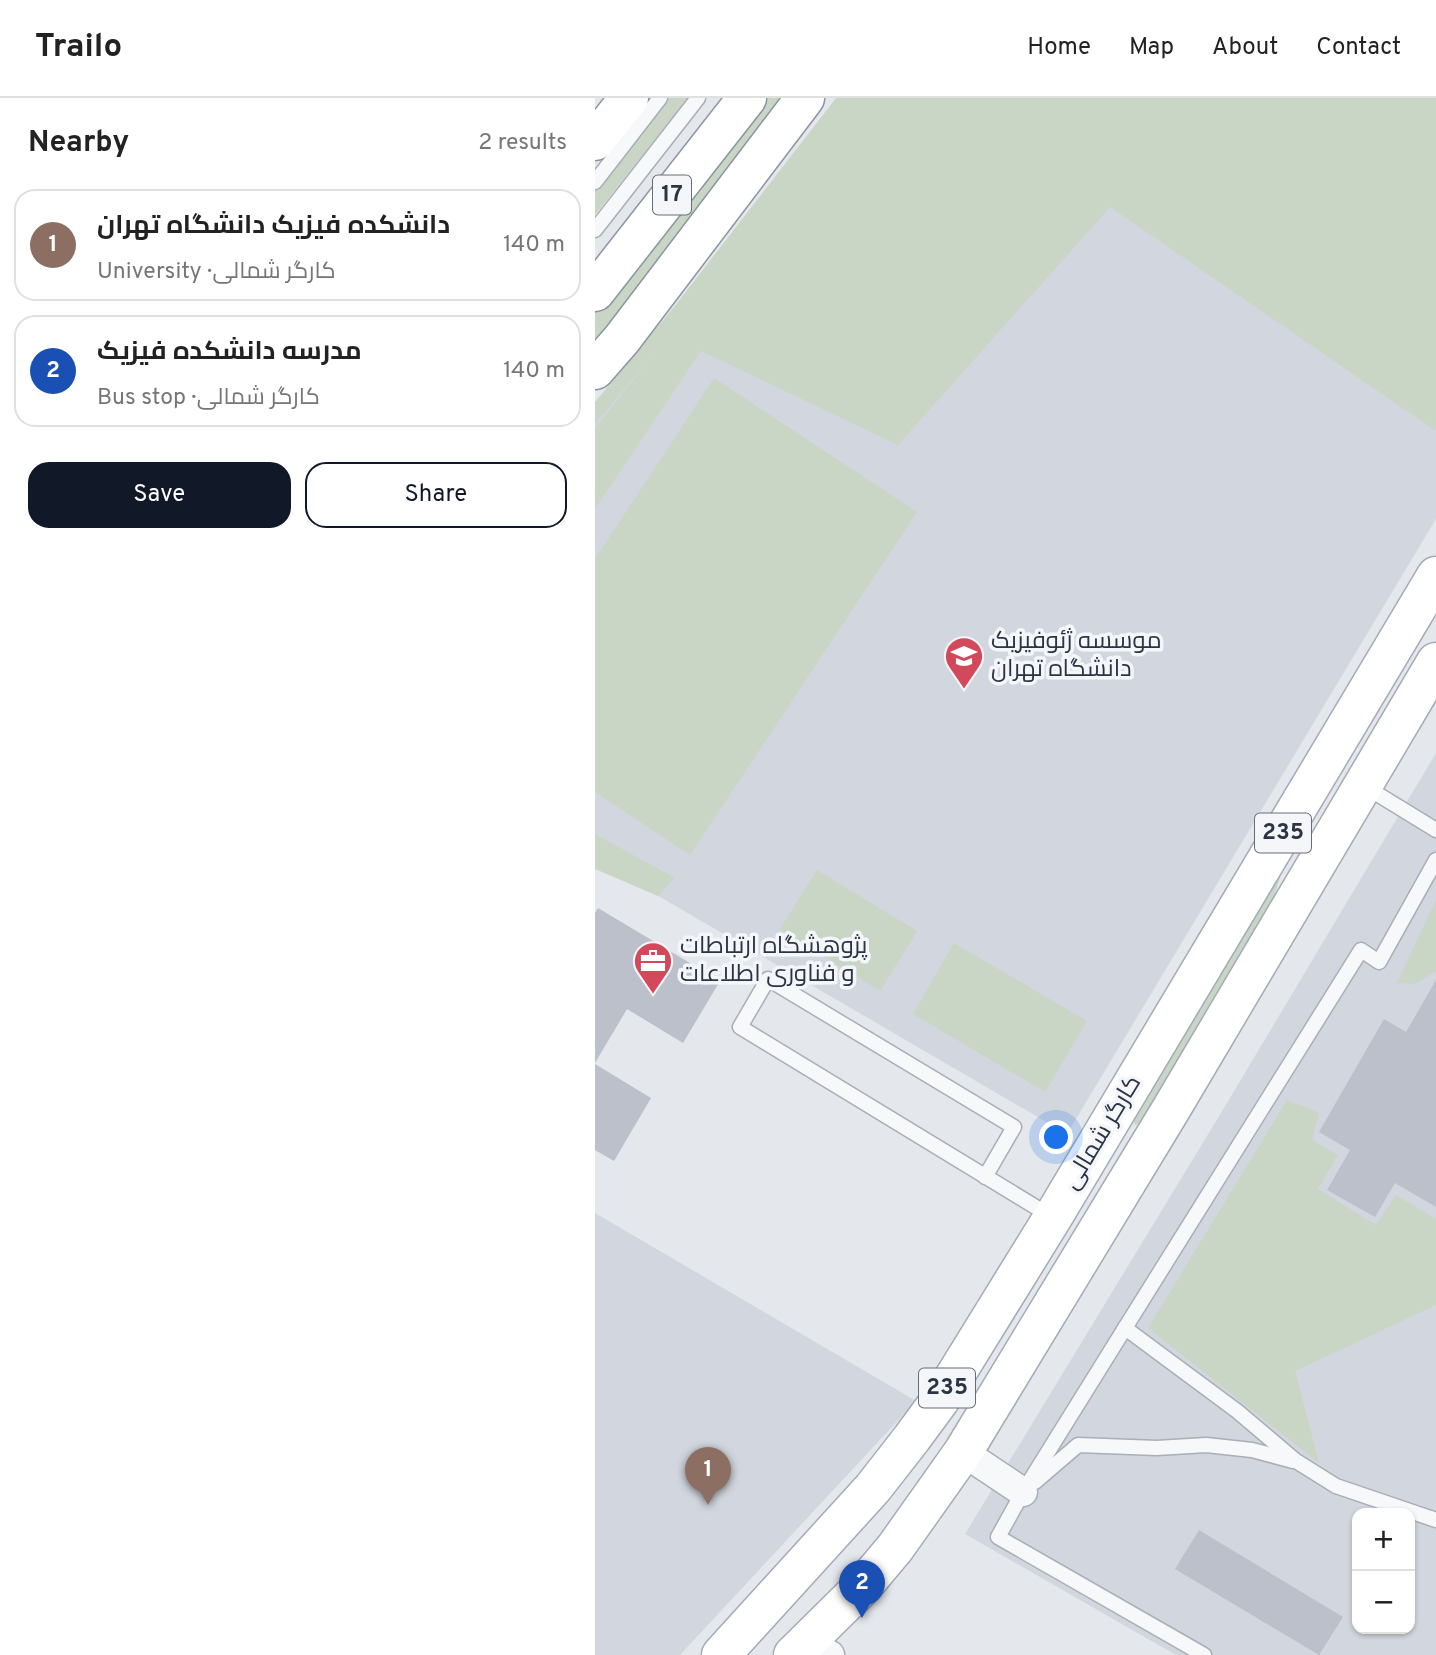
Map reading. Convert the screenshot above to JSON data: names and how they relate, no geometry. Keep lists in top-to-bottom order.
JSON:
{
  "streets": {
    "main road": ["17", "235", "کارگر شمالی"]
  },
  "places": {
    "school or university": ["موسسه ژئوفیزیک دانشگاه تهران"],
    "office": ["پژوهشگاه ارتباطات و فناوری اطلاعات"]
  },
  "page": {
    "header": "Trailo",
    "nav": [
      "Home",
      "Map",
      "About",
      "Contact"
    ],
    "heading": ["Nearby", "2 results"],
    "list": [
      {
        "mark": "1",
        "name": "دانشکده فیزیک دانشگاه تهران",
        "note": "University · کارگر شمالی",
        "value": "140 m"
      },
      {
        "mark": "2",
        "name": "مدرسه دانشکده فیزیک",
        "note": "Bus stop · کارگر شمالی",
        "value": "140 m"
      }
    ],
    "buttons": ["Save", "Share"],
    "pins": ["1", "2"],
    "map_buttons": ["+", "−"]
  }
}
